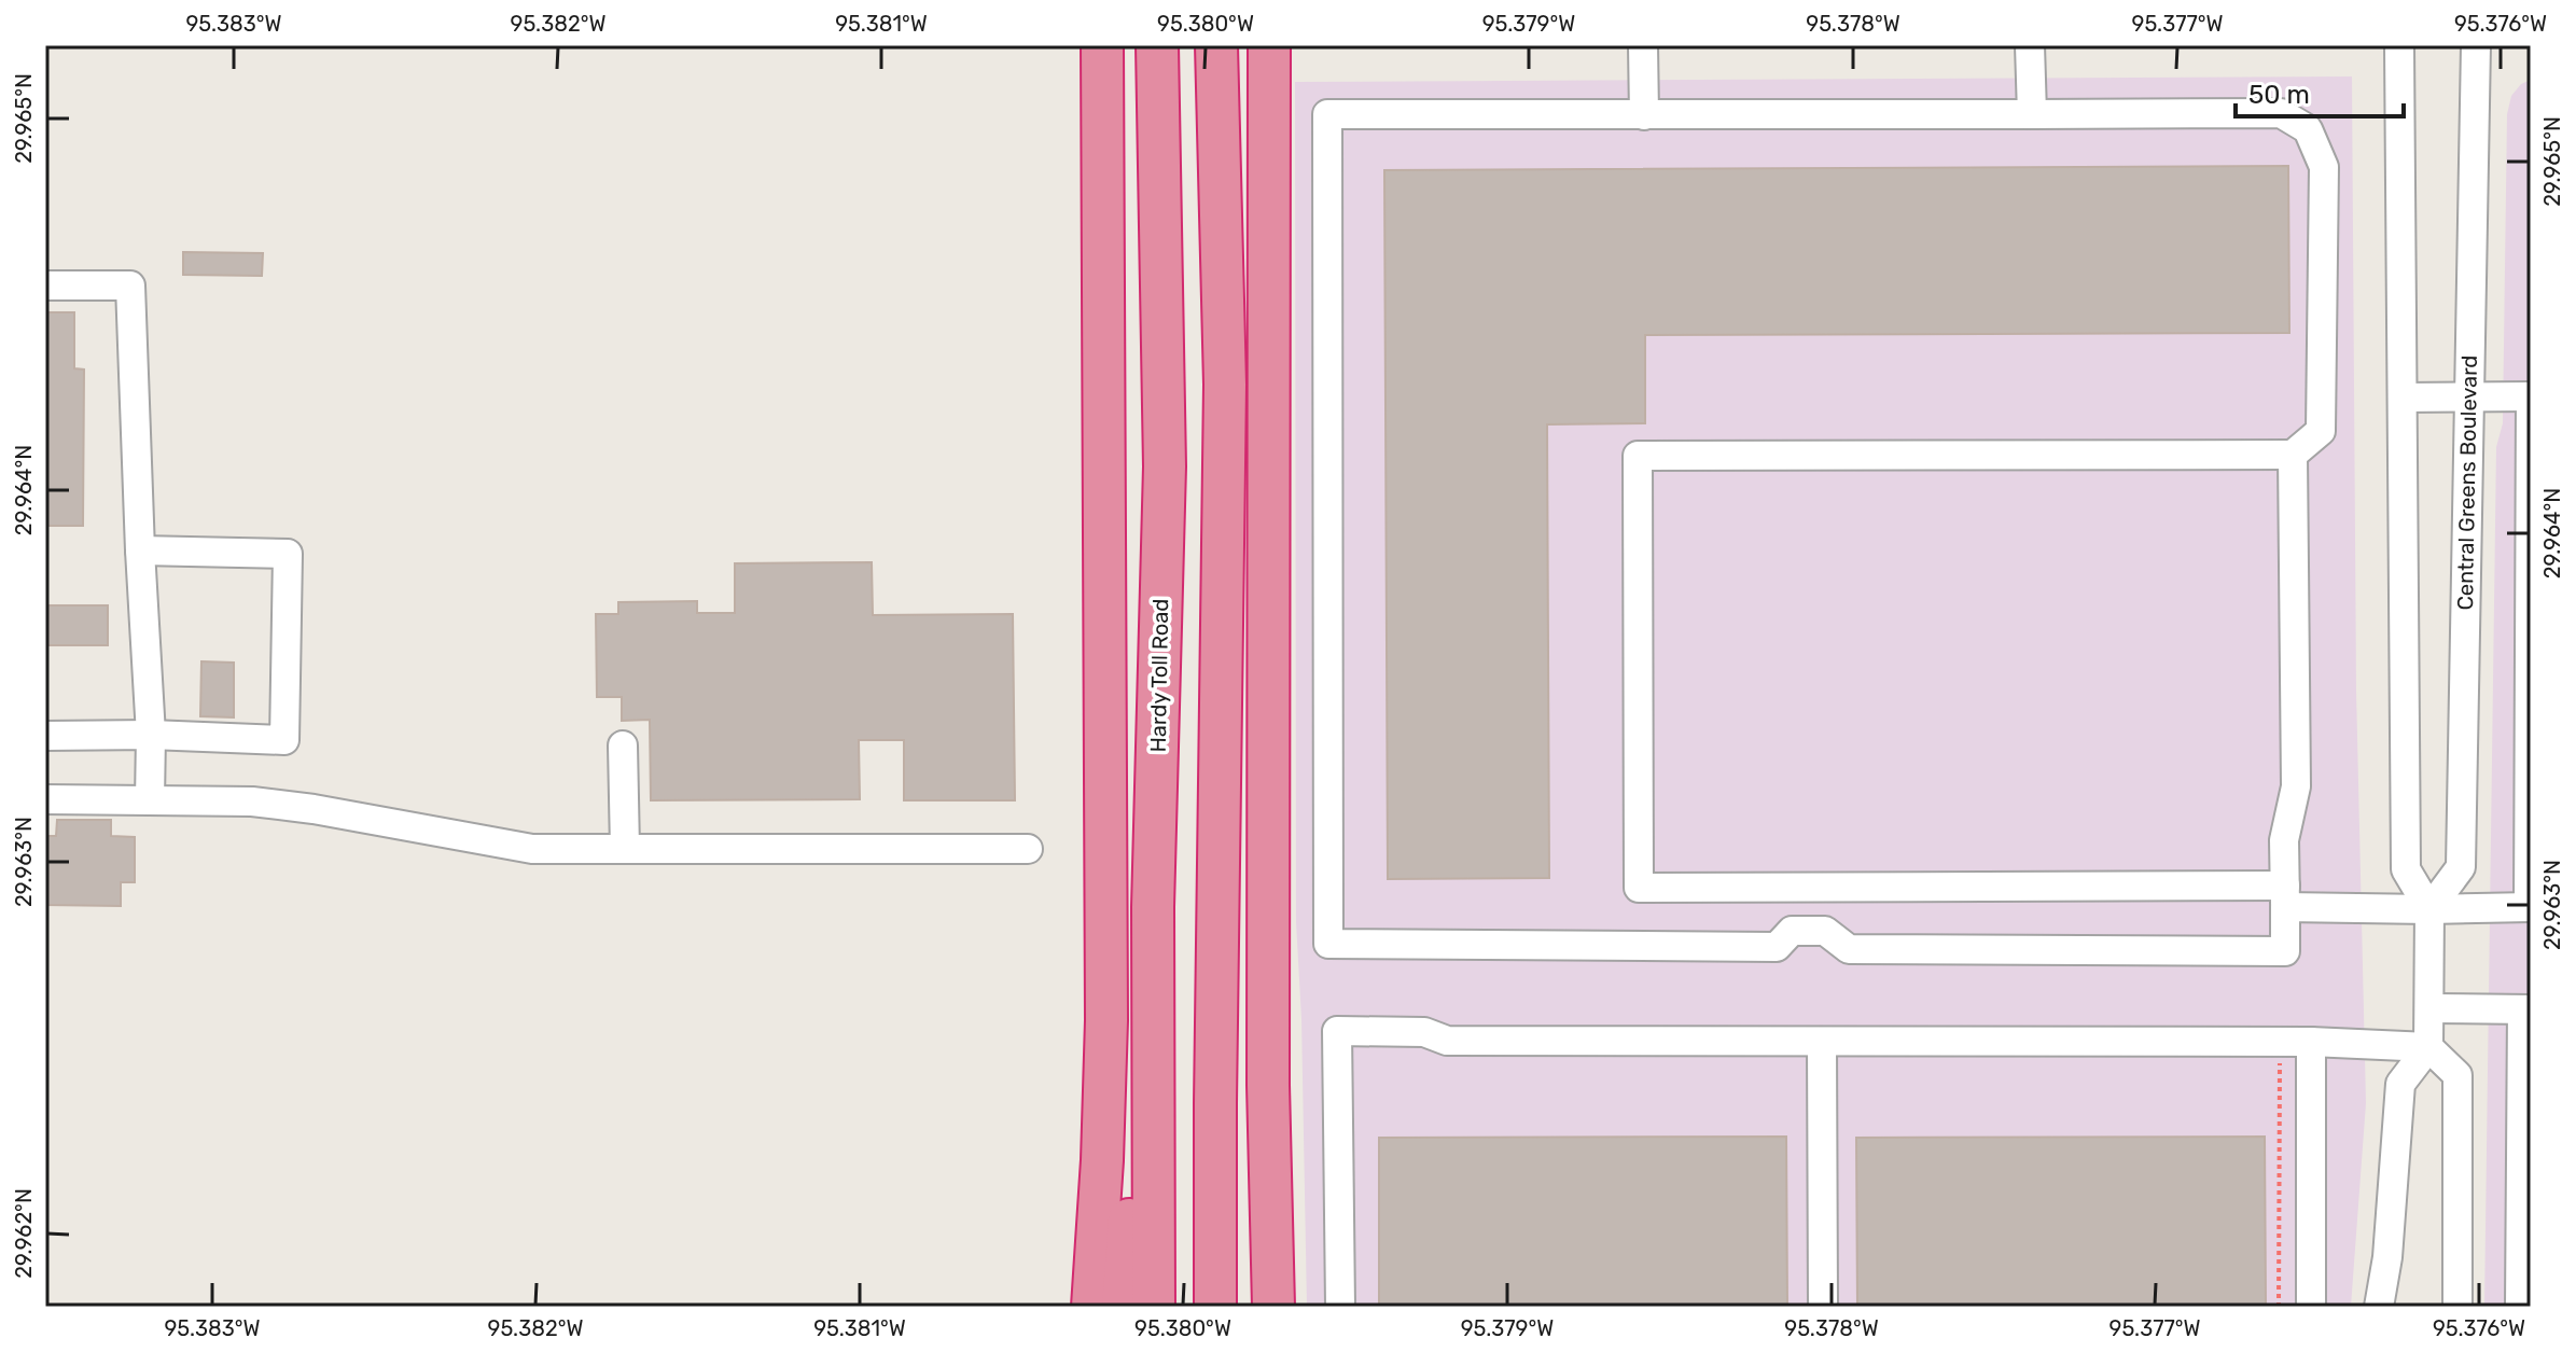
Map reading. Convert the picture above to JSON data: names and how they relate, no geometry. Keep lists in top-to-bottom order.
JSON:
{
  "streets": {
    "highway": ["Hardy Toll Road"],
    "street": ["Central Greens Boulevard"]
  },
  "scale_bar": "50 m",
  "coordinates": [
    "95.383°W",
    "95.382°W",
    "95.381°W",
    "95.380°W",
    "95.379°W",
    "95.378°W",
    "95.377°W",
    "95.376°W",
    "29.965°N",
    "29.964°N",
    "29.963°N",
    "29.962°N"
  ]
}
